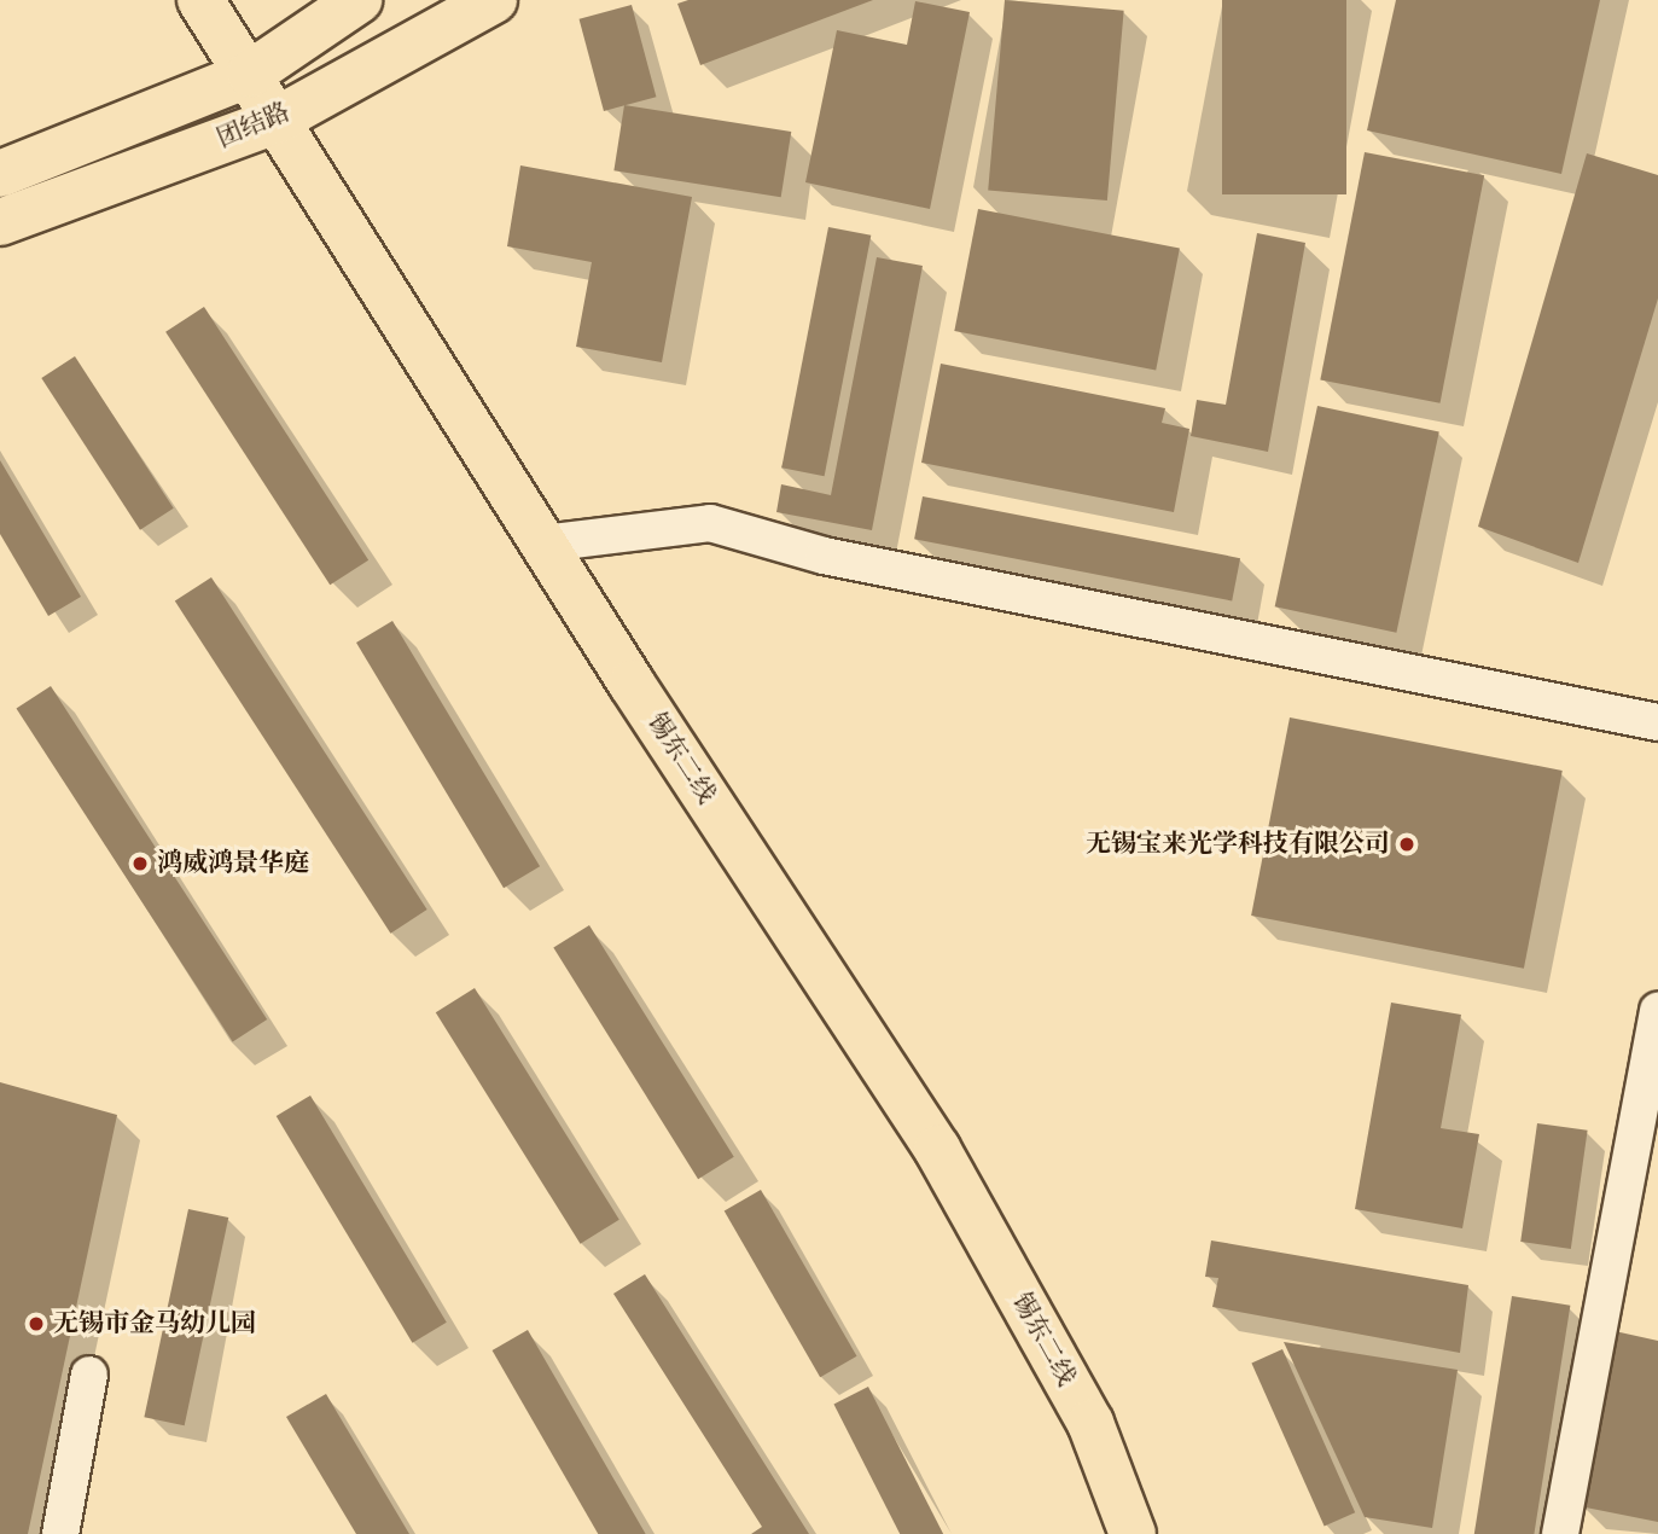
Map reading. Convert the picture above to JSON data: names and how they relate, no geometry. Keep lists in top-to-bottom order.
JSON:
{
  "streets": {
    "main road": ["团结路", "锡东二线"]
  },
  "crossings": [
    ["团结路", "锡东二线"]
  ],
  "places": ["无锡宝来光学科技有限公司", "鸿威鸿景华庭", "无锡市金马幼儿园"]
}
